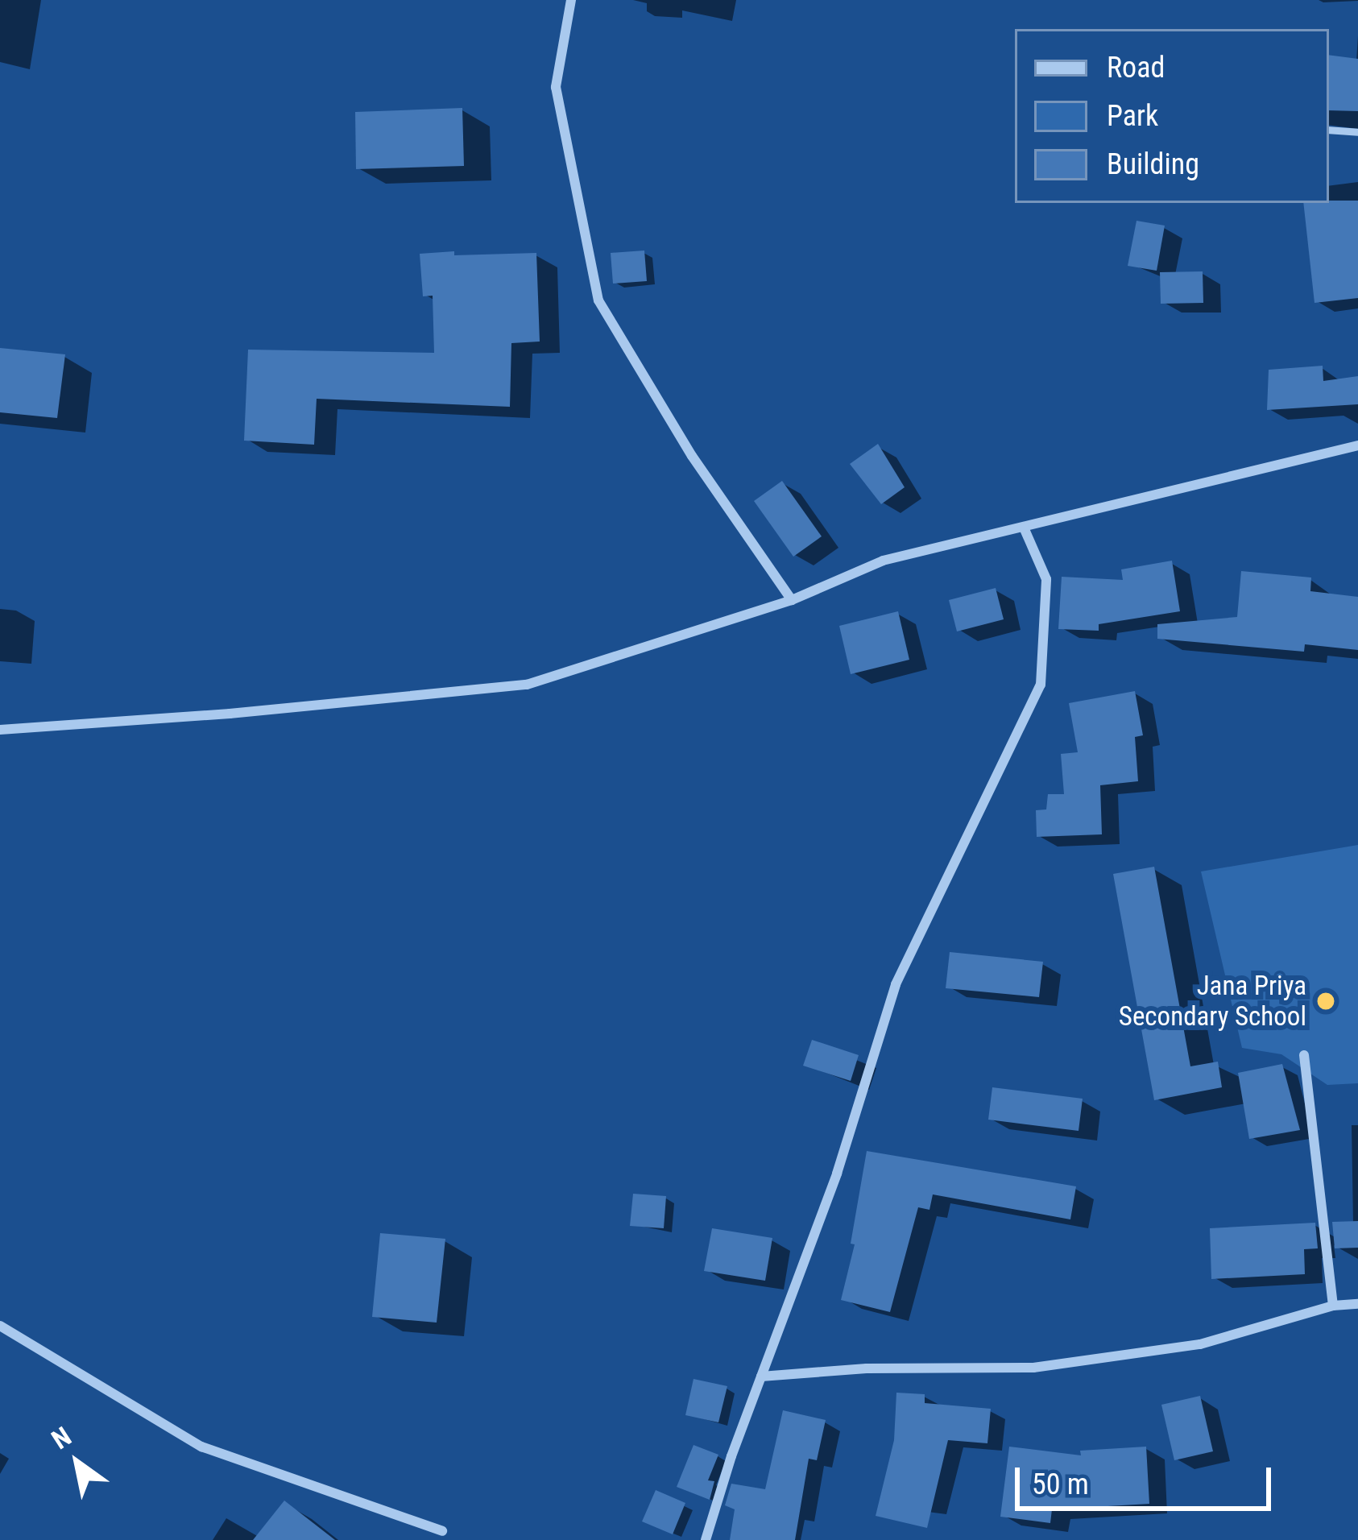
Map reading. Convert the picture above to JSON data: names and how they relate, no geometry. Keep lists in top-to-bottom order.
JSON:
{
  "places": ["Jana Priya Secondary School"],
  "legend": ["Road", "Park", "Building"],
  "scale_bar": "50 m",
  "north": "top left"
}
